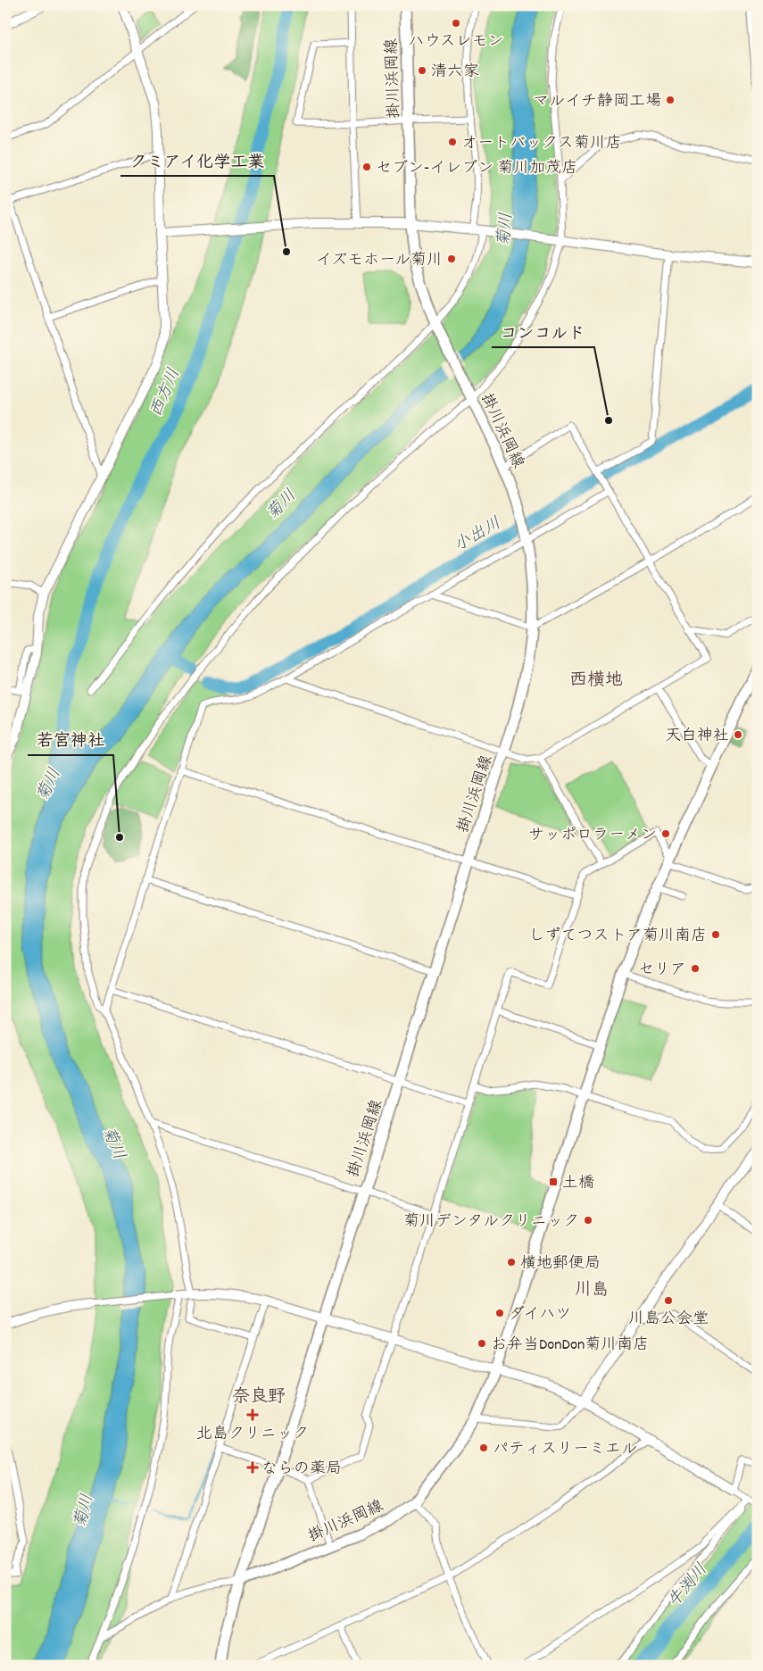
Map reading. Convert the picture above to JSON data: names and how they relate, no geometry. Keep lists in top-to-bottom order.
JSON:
{
  "streets": {
    "main road": ["掛川浜岡線"]
  },
  "districts": ["西横地", "川島", "奈良野"],
  "water": [
    "菊川",
    "西方川",
    "小出川",
    "牛渕川"
  ],
  "places": {
    "other": [
      "ハウスレモン",
      "清六家",
      "マルイチ静岡工場",
      "オートバックス菊川店",
      "セブン-イレブン 菊川加茂店",
      "クミアイ化学工業",
      "イズモホール菊川",
      "コンコルド",
      "天白神社",
      "サッポロラーメン",
      "若宮神社",
      "しずてつストア菊川南店",
      "セリア",
      "菊川デンタルクリニック",
      "横地郵便局",
      "川島公会堂",
      "ダイハツ",
      "お弁当DonDon菊川南店",
      "パティスリーミエル"
    ],
    "transit": ["土橋"],
    "health": ["北島クリニック", "ならの薬局"]
  }
}
